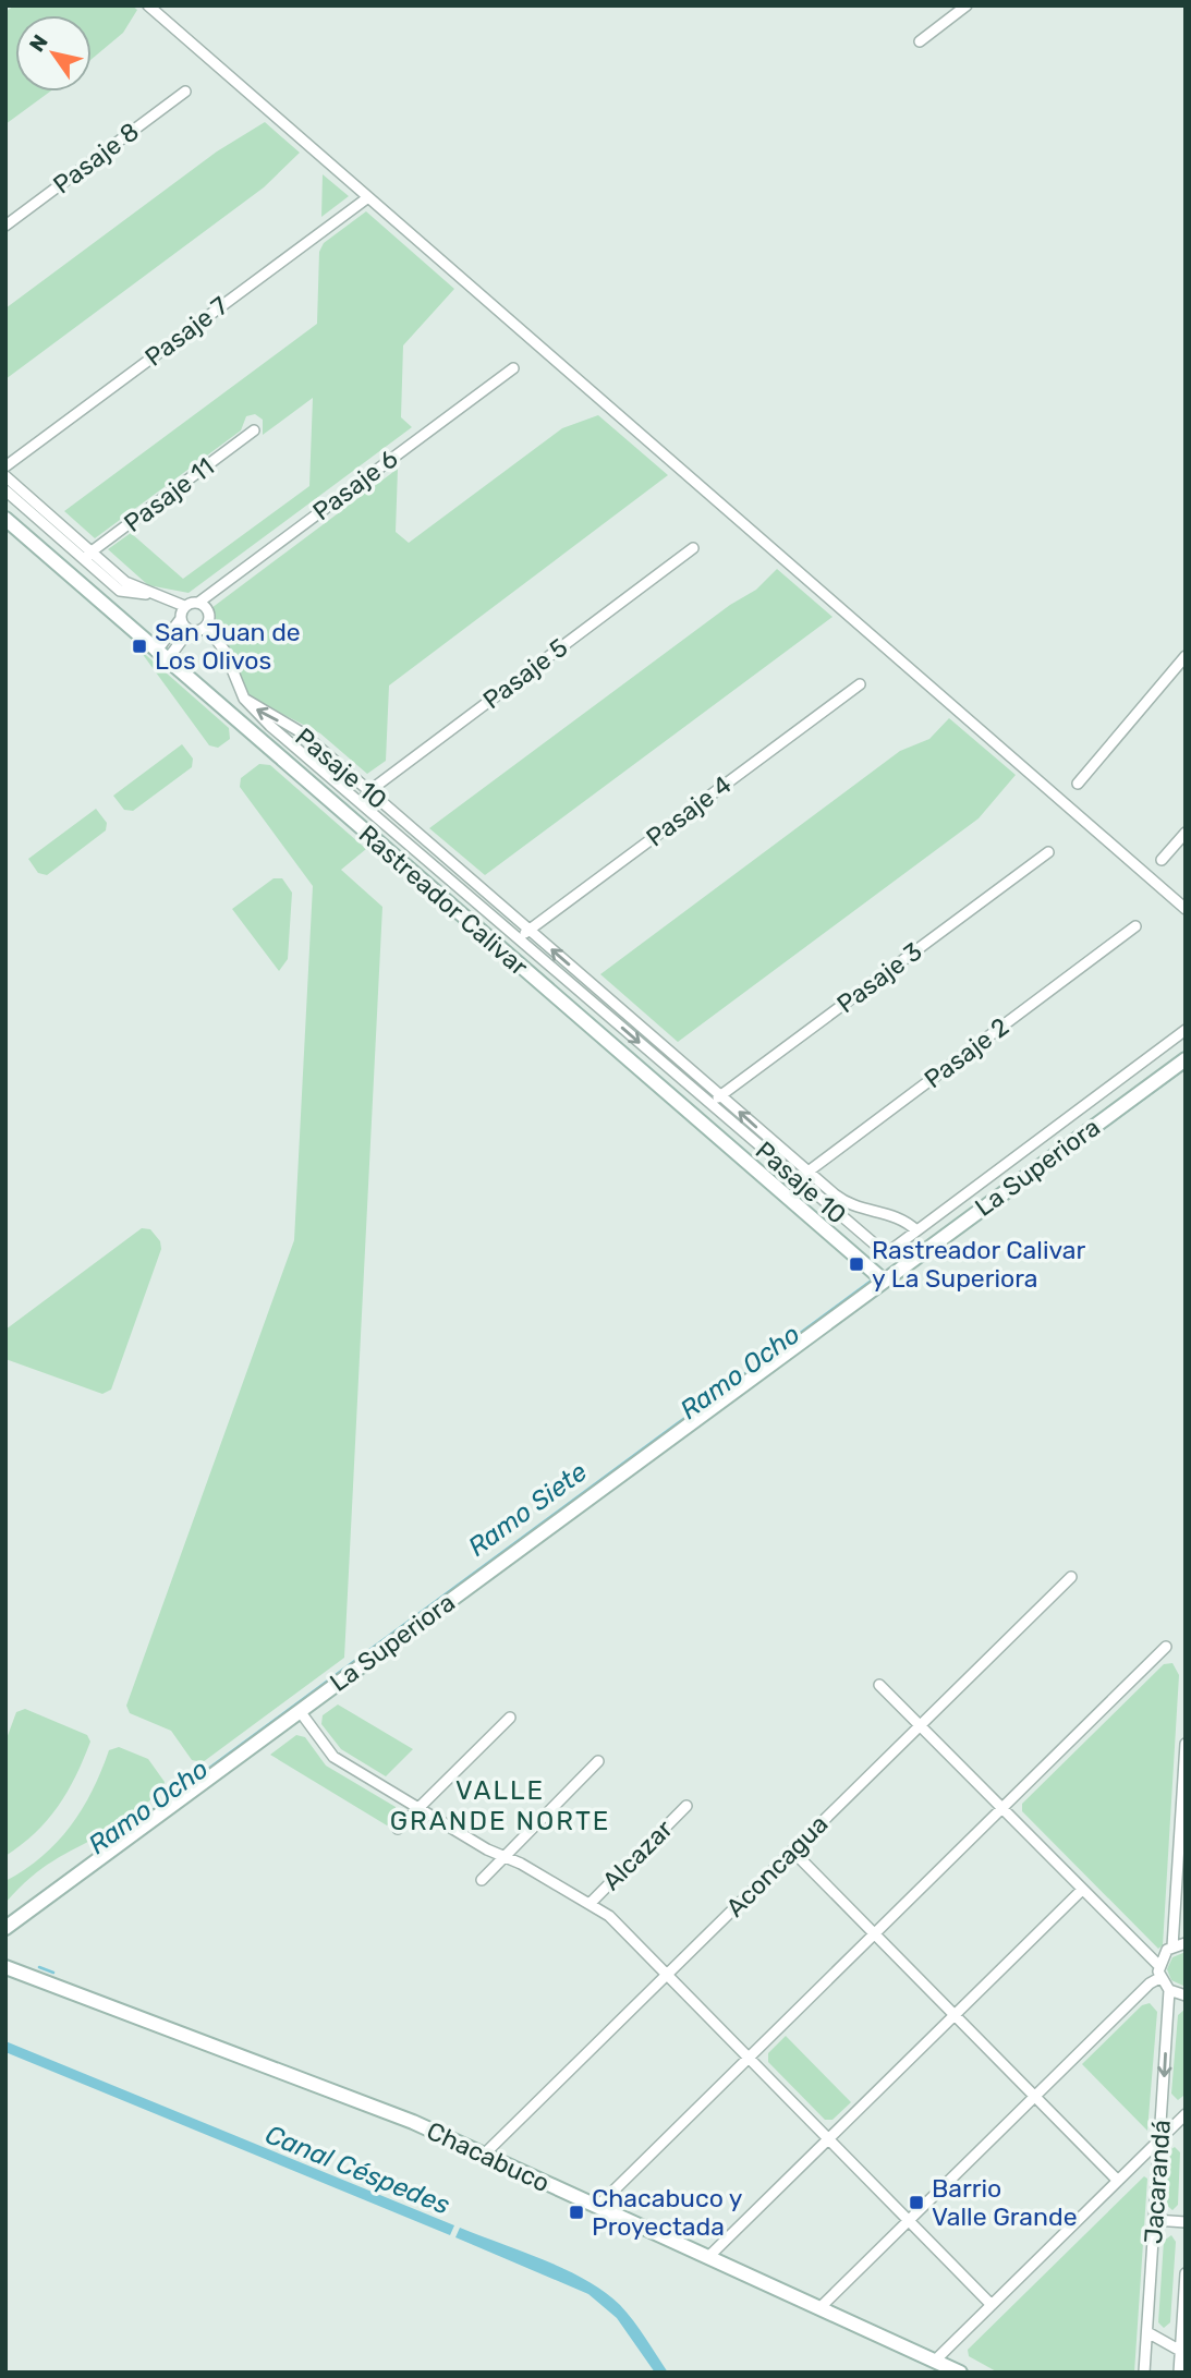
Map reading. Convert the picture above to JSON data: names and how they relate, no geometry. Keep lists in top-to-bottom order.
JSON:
{
  "streets": {
    "street": [
      "Pasaje 8",
      "Pasaje 7",
      "Pasaje 6",
      "Pasaje 11",
      "Pasaje 5",
      "Pasaje 10",
      "Pasaje 4",
      "Rastreador Calivar",
      "Pasaje 3",
      "Pasaje 2",
      "La Superiora",
      "Alcazar",
      "Aconcagua",
      "Chacabuco",
      "Jacarandá"
    ]
  },
  "crossings": [
    ["Pasaje 6", "Pasaje 10"],
    ["Pasaje 5", "Pasaje 10"],
    ["Pasaje 10", "Pasaje 4"],
    ["Pasaje 10", "Pasaje 3"],
    ["Pasaje 10", "Pasaje 2"],
    ["Rastreador Calivar", "La Superiora"],
    ["Aconcagua", "Chacabuco"]
  ],
  "districts": ["VALLE GRANDE NORTE"],
  "water": ["Ramo Ocho", "Ramo Siete", "Canal Céspedes"],
  "places": {
    "transit": [
      "San Juan de Los Olivos",
      "Rastreador Calivar y La Superiora",
      "Barrio Valle Grande",
      "Chacabuco y Proyectada"
    ]
  },
  "north": "top left"
}
